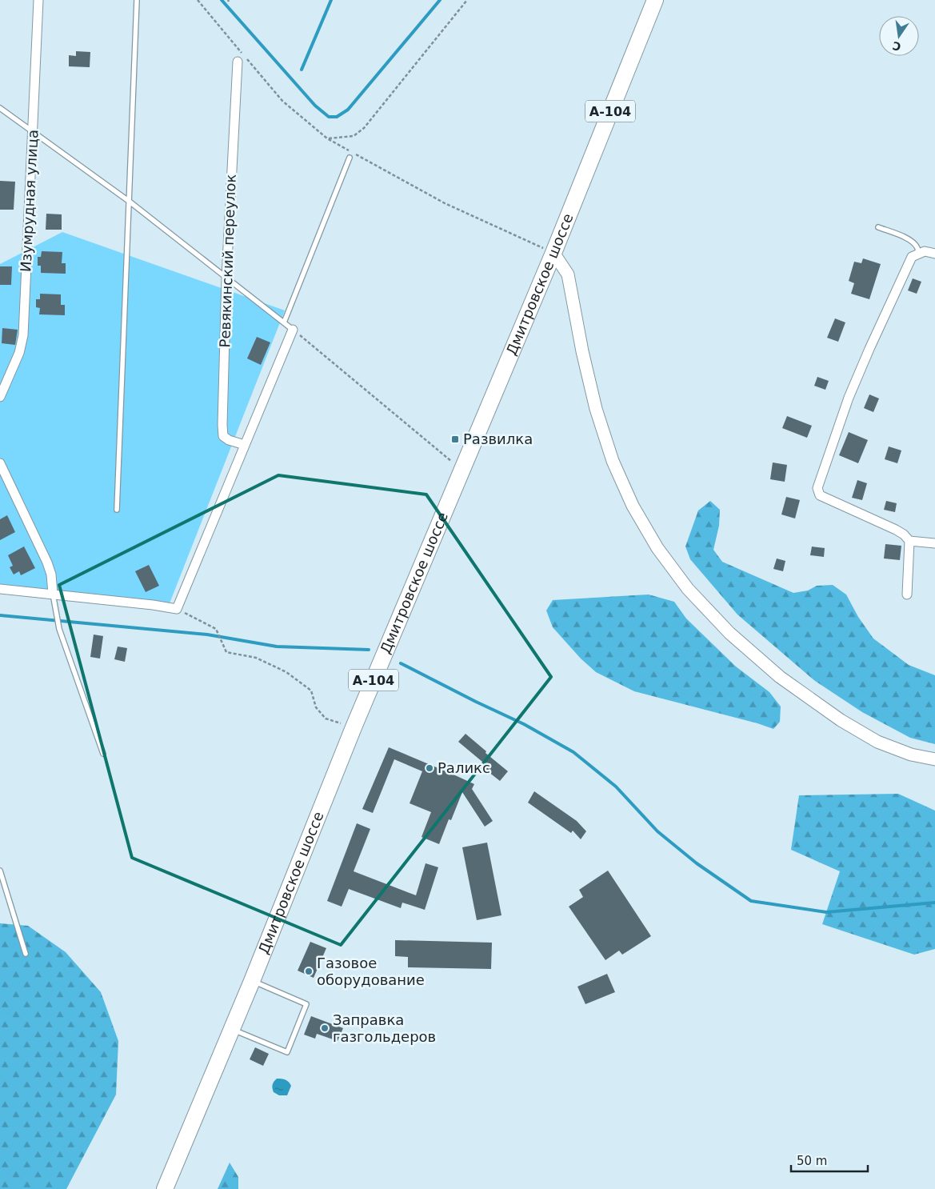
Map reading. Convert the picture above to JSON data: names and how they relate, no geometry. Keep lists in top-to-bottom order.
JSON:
{
  "streets": {
    "highway": ["А-104", "Дмитровское шоссе"],
    "street": ["Изумрудная улица", "Ревякинский переулок"]
  },
  "places": {
    "transit": ["Развилка"],
    "other": ["Раликс", "Газовое оборудование", "Заправка газгольдеров"]
  },
  "scale_bar": "50 m",
  "north": "bottom"
}
